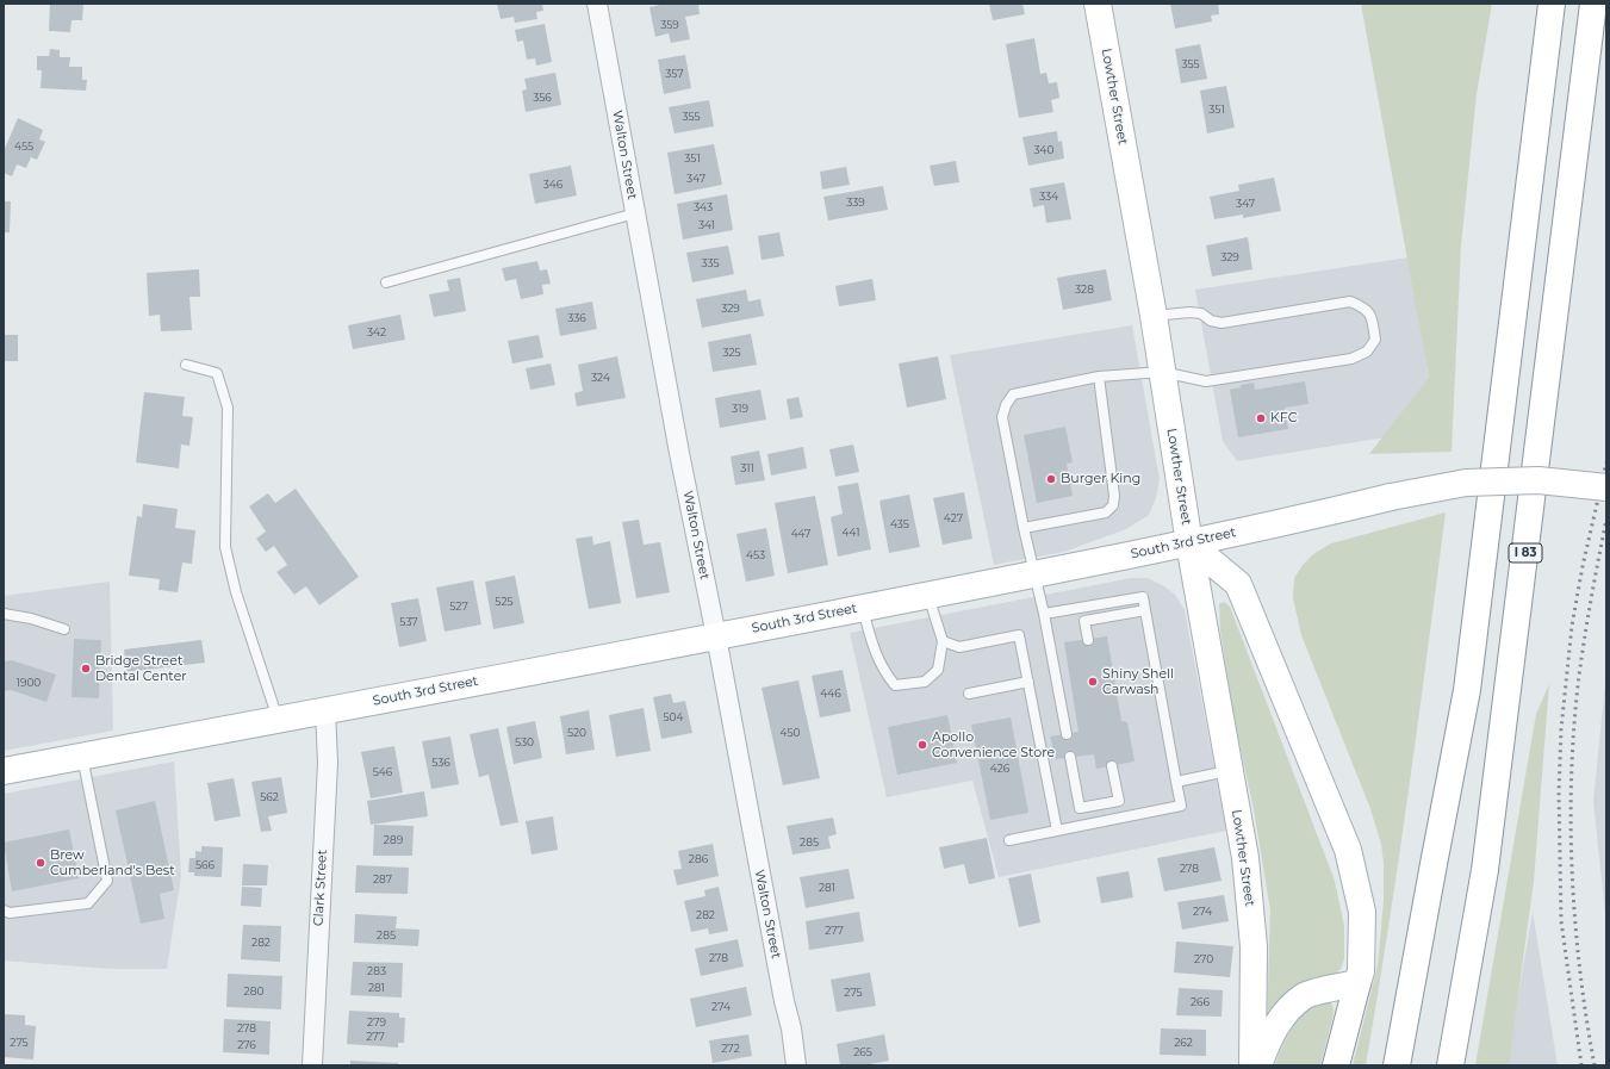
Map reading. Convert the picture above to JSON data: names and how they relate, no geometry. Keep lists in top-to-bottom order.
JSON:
{
  "streets": {
    "main road": ["Lowther Street", "South 3rd Street", "I 83"],
    "street": ["Walton Street", "Clark Street"]
  },
  "crossings": [
    ["Lowther Street", "South 3rd Street"],
    ["Walton Street", "South 3rd Street"],
    ["South 3rd Street", "Clark Street"]
  ],
  "places": [
    "KFC",
    "Burger King",
    "Bridge Street Dental Center",
    "Shiny Shell Carwash",
    "Apollo Convenience Store",
    "Brew Cumberland's Best"
  ],
  "house_numbers": [
    "359",
    "355",
    "357",
    "356",
    "351",
    "355",
    "455",
    "340",
    "351",
    "347",
    "346",
    "334",
    "339",
    "347",
    "343",
    "341",
    "329",
    "335",
    "328",
    "329",
    "336",
    "342",
    "325",
    "324",
    "319",
    "311",
    "427",
    "435",
    "441",
    "447",
    "453",
    "525",
    "527",
    "537",
    "1900",
    "446",
    "504",
    "520",
    "450",
    "530",
    "536",
    "426",
    "546",
    "562",
    "289",
    "285",
    "286",
    "566",
    "278",
    "287",
    "281",
    "274",
    "282",
    "277",
    "285",
    "282",
    "278",
    "270",
    "283",
    "281",
    "280",
    "275",
    "266",
    "274",
    "279",
    "278",
    "277",
    "275",
    "262",
    "276",
    "272",
    "265"
  ]
}
